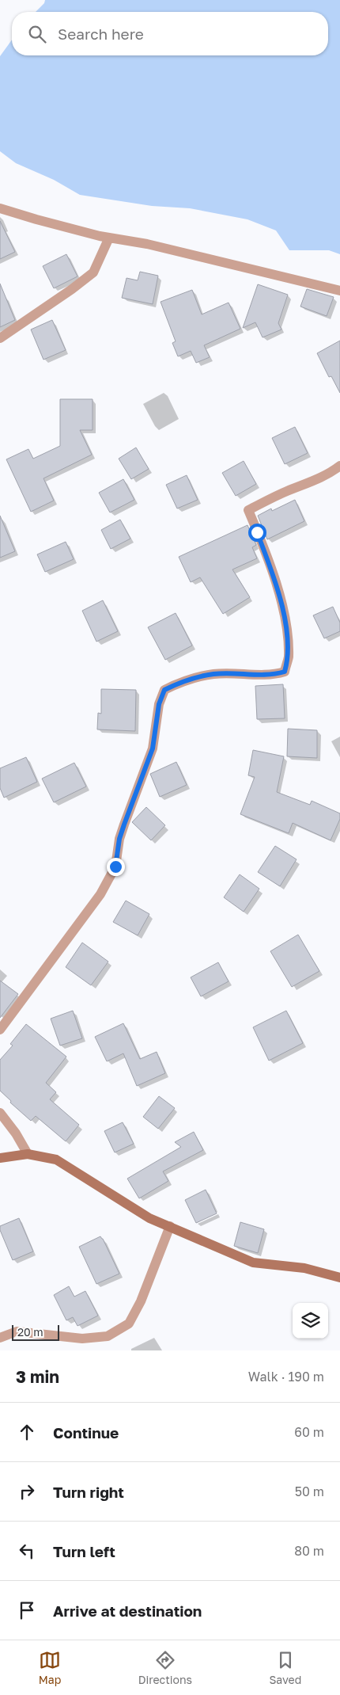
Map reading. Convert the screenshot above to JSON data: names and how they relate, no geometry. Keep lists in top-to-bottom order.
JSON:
{
  "scale_bar": "20 m",
  "page": {
    "search": "Search here",
    "scale": "20 m",
    "heading": ["3 min", "Walk · 190 m"],
    "list": [
      ["Continue", "60 m"],
      ["Turn right", "50 m"],
      ["Turn left", "80 m"],
      "Arrive at destination"
    ],
    "nav": ["Map", "Directions", "Saved"]
  }
}
